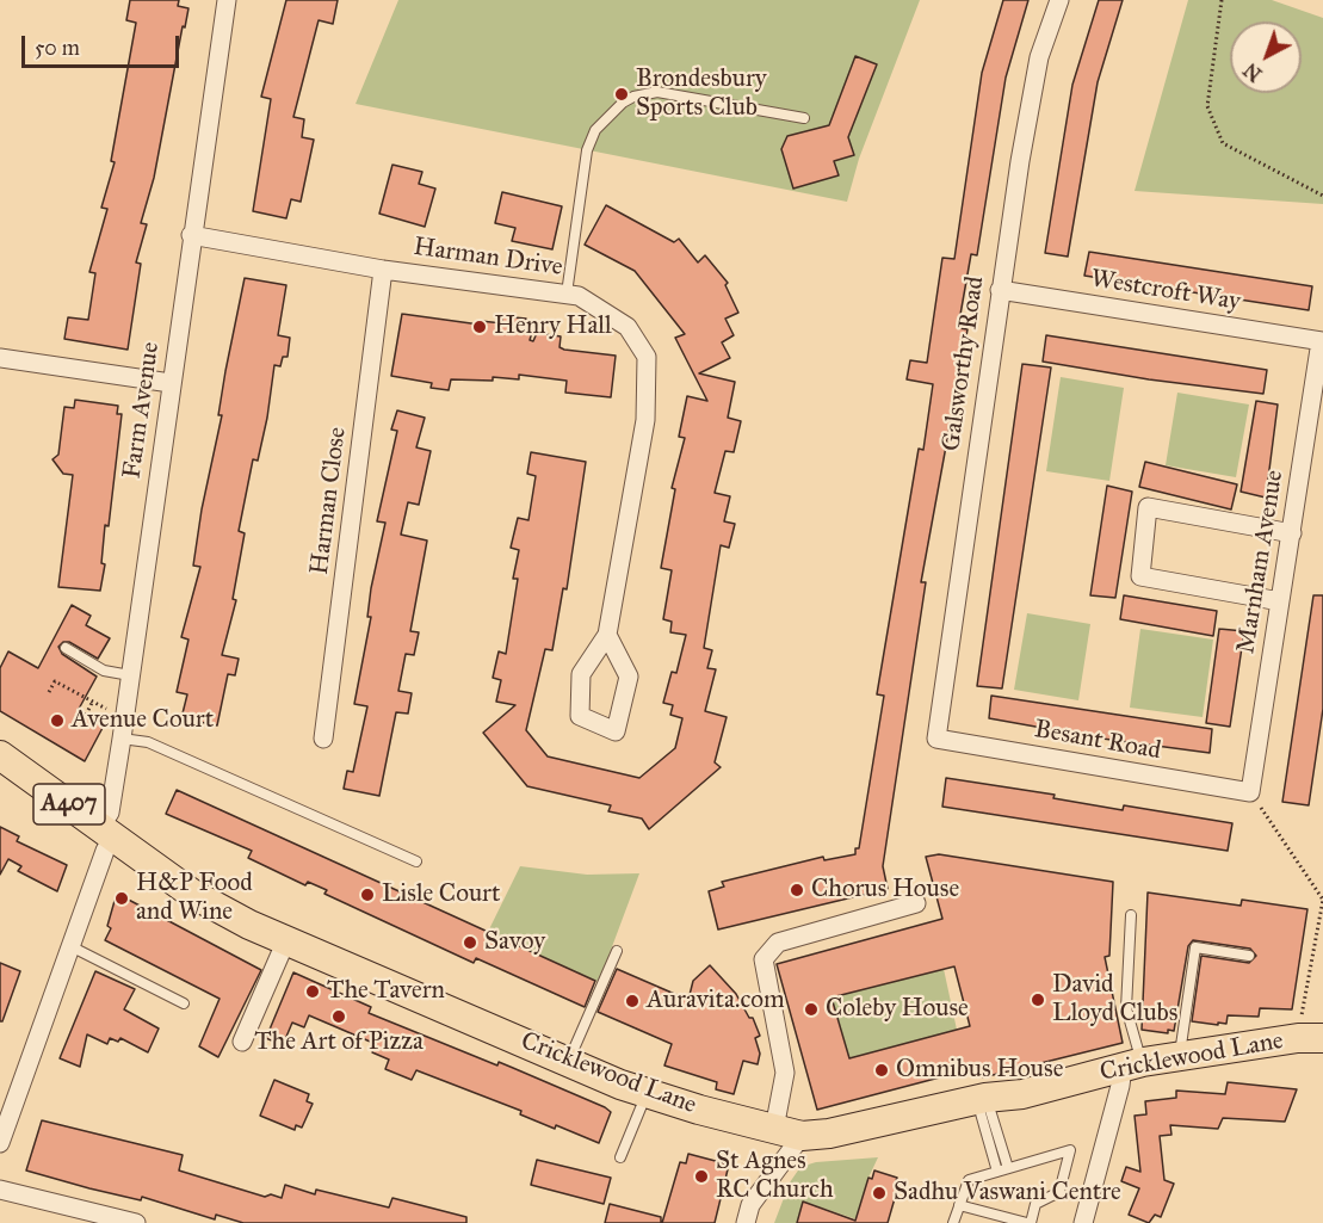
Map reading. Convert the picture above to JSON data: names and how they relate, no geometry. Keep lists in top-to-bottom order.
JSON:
{
  "streets": {
    "main road": ["A407", "Cricklewood Lane"],
    "street": [
      "Harman Drive",
      "Westcroft Way",
      "Galsworthy Road",
      "Farm Avenue",
      "Harman Close",
      "Marnham Avenue",
      "Besant Road"
    ]
  },
  "crossings": [
    ["Harman Drive", "Farm Avenue"],
    ["Harman Drive", "Harman Close"],
    ["Westcroft Way", "Galsworthy Road"],
    ["Westcroft Way", "Marnham Avenue"],
    ["Galsworthy Road", "Besant Road"],
    ["Farm Avenue", "Cricklewood Lane"],
    ["Marnham Avenue", "Besant Road"]
  ],
  "places": [
    "Brondesbury Sports Club",
    "Henry Hall",
    "Avenue Court",
    "Chorus House",
    "Lisle Court",
    "H&P Food and Wine",
    "Savoy",
    "The Tavern",
    "David Lloyd Clubs",
    "Auravita.com",
    "Coleby House",
    "The Art of Pizza",
    "Omnibus House",
    "St Agnes RC Church",
    "Sadhu Vaswani Centre"
  ],
  "scale_bar": "50 m",
  "north": "bottom left"
}
